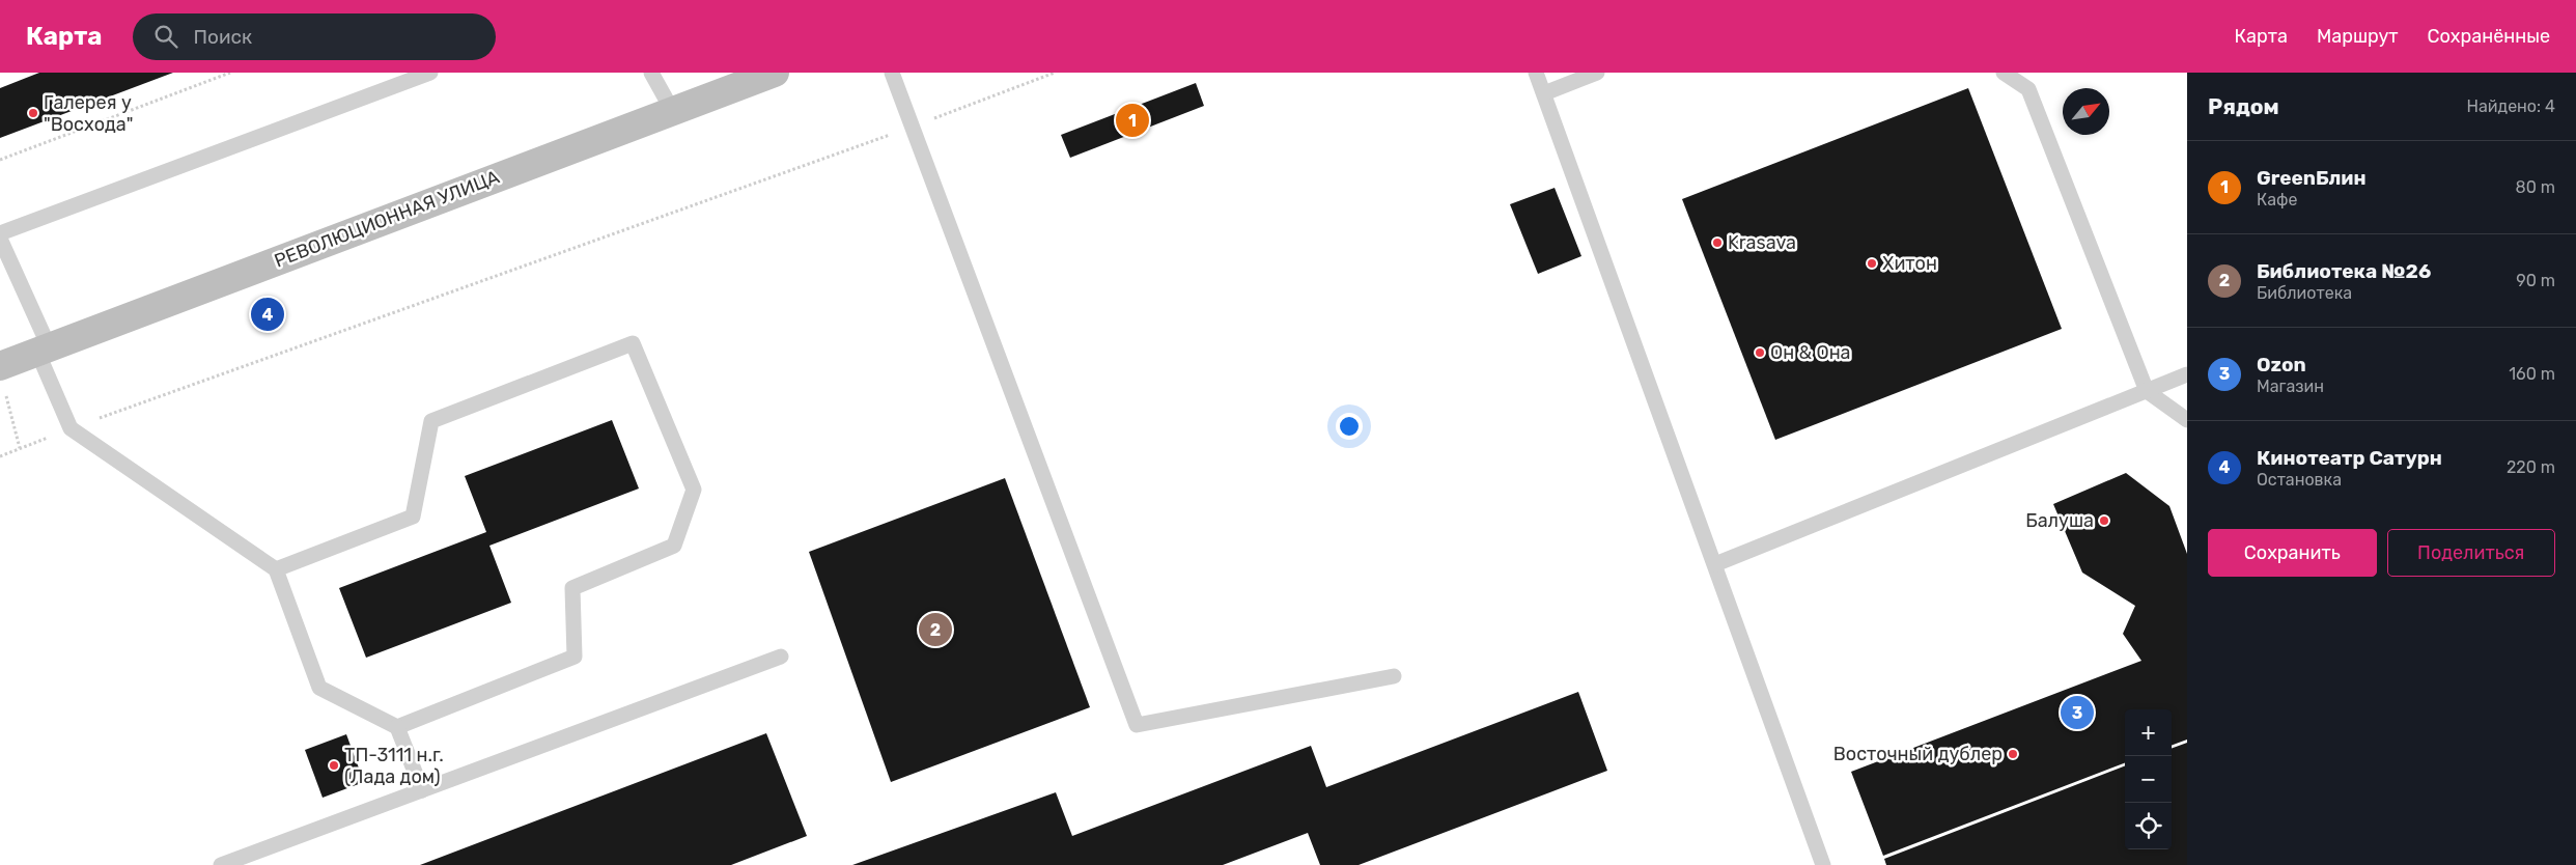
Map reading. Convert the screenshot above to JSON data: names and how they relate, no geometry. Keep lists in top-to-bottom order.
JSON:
{
  "streets": {
    "main road": ["РЕВОЛЮЦИОННАЯ УЛИЦА"]
  },
  "places": [
    "Галерея у \"Восхода\"",
    "Krasava",
    "Хитон",
    "Он & Она",
    "Балуша",
    "Восточный дублер",
    "ТП-3111 н.г. (Лада дом)"
  ],
  "north": "top right",
  "page": {
    "header": "Карта",
    "search": "Поиск",
    "nav": ["Карта", "Маршрут", "Сохранённые"],
    "heading": ["Рядом", "Найдено: 4"],
    "pins": [
      "1",
      "4",
      "2",
      "3"
    ],
    "list": [
      {
        "mark": "1",
        "name": "GreenБлин",
        "note": "Кафе",
        "value": "80 m"
      },
      {
        "mark": "2",
        "name": "Библиотека №26",
        "note": "Библиотека",
        "value": "90 m"
      },
      {
        "mark": "3",
        "name": "Ozon",
        "note": "Магазин",
        "value": "160 m"
      },
      {
        "mark": "4",
        "name": "Кинотеатр Сатурн",
        "note": "Остановка",
        "value": "220 m"
      }
    ],
    "buttons": ["Сохранить", "Поделиться"],
    "map_buttons": ["+", "−"]
  }
}
